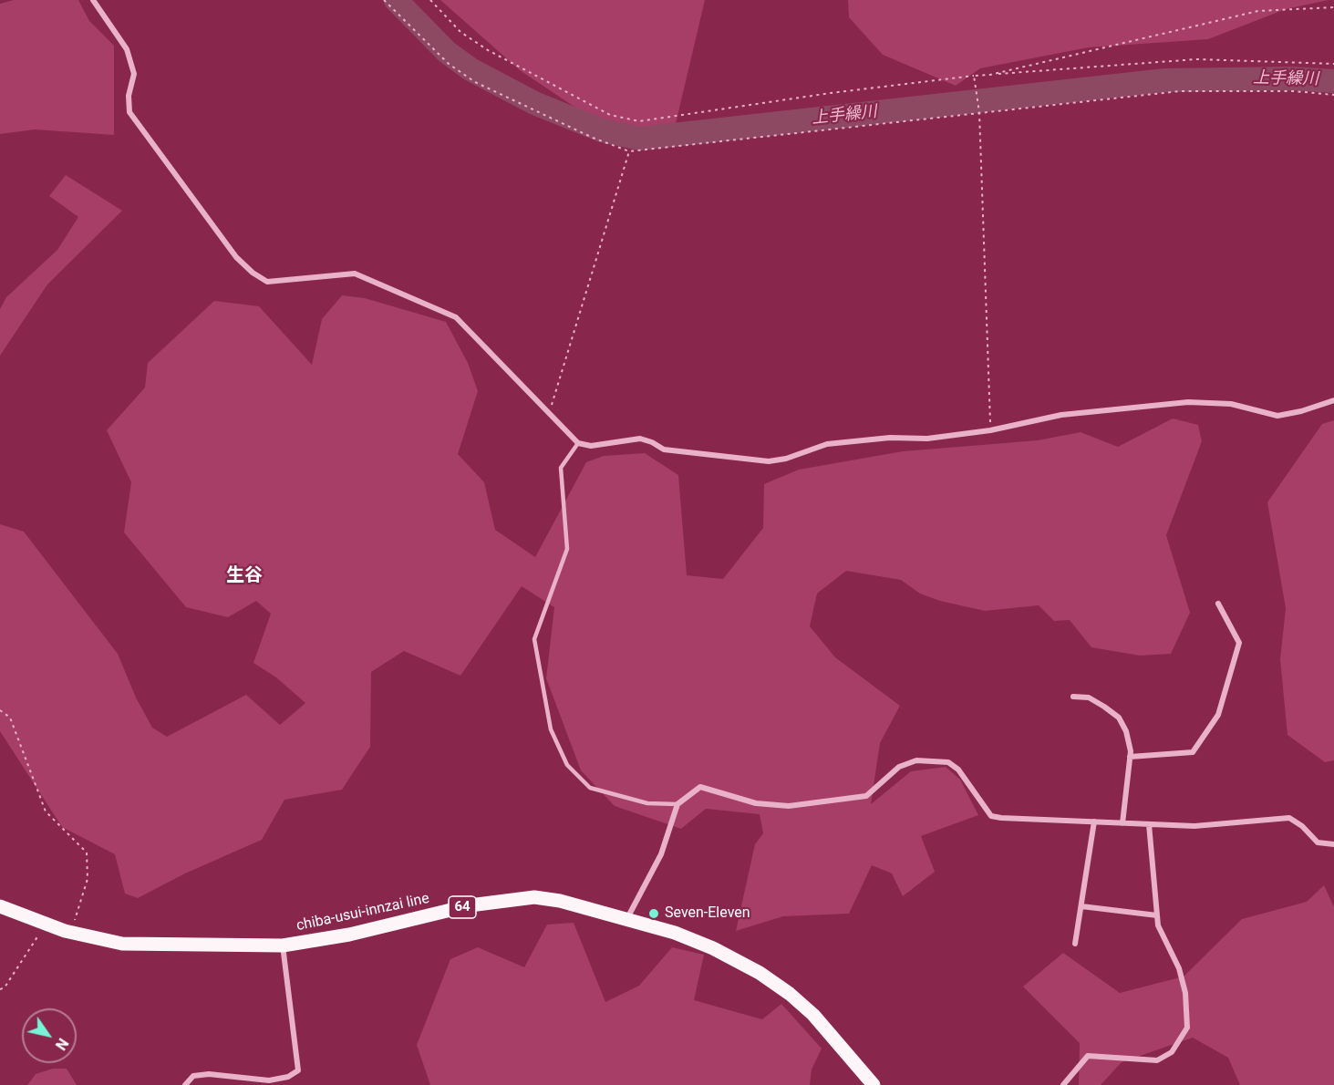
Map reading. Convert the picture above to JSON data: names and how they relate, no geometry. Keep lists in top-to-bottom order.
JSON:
{
  "streets": {
    "main road": ["64", "chiba-usui-innzai line"]
  },
  "districts": ["生谷"],
  "water": ["上手繰川"],
  "places": ["Seven-Eleven"],
  "north": "bottom right"
}
